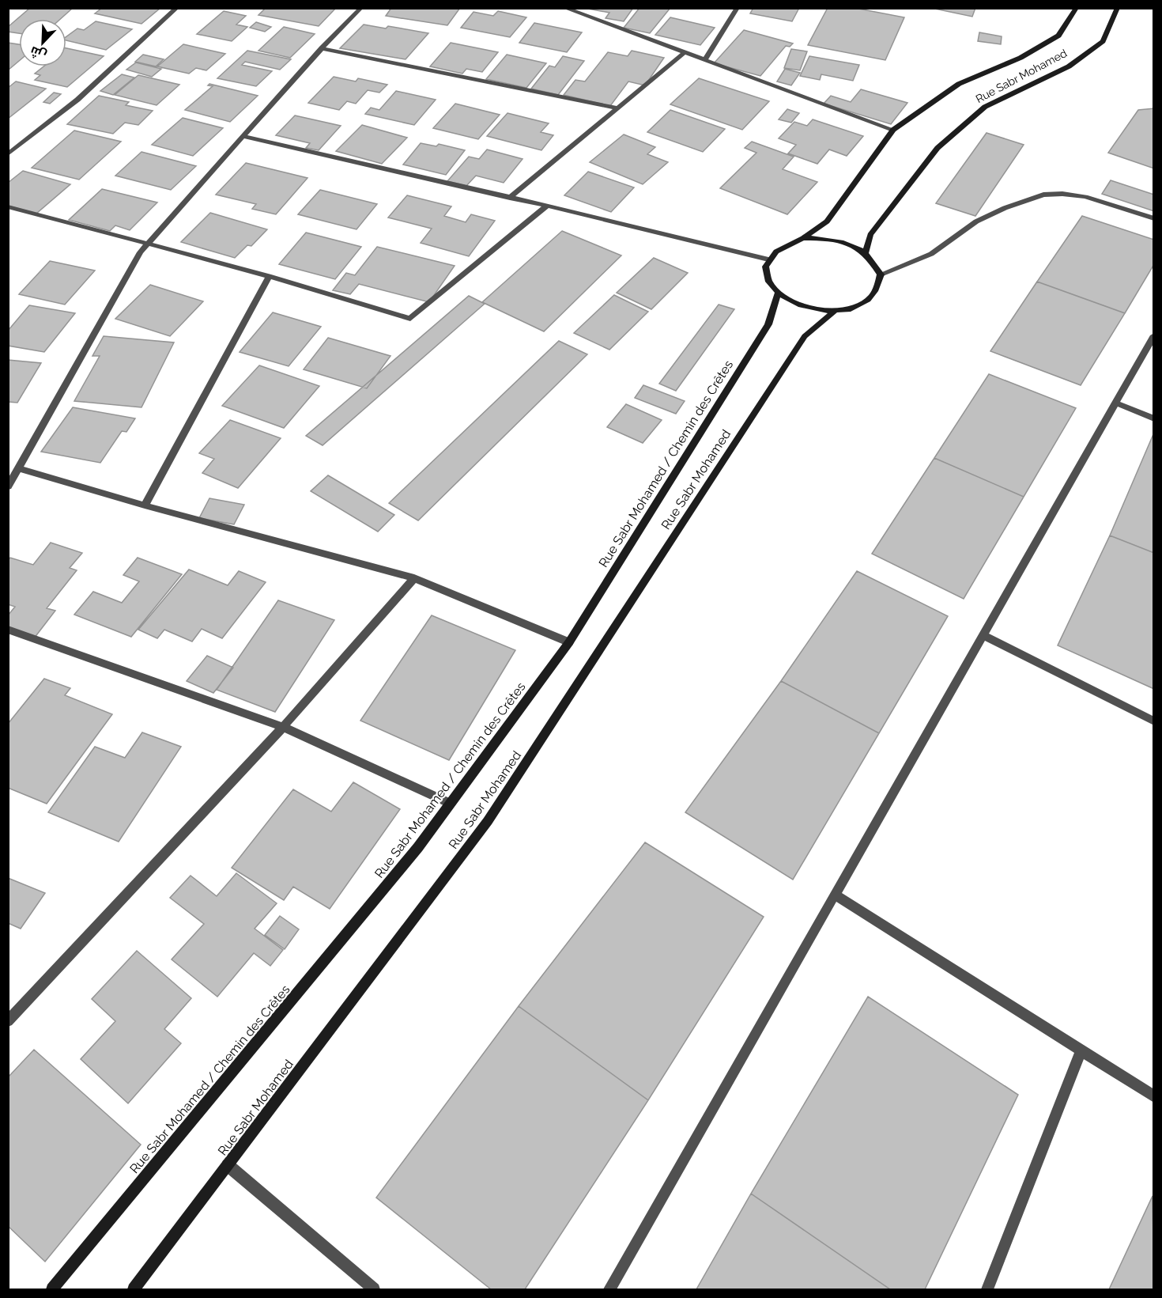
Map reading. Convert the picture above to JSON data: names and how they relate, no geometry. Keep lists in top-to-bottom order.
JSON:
{
  "streets": {
    "main road": ["Rue Sabr Mohamed", "Rue Sabr Mohamed / Chemin des Crêtes"]
  },
  "crossings": [
    ["Rue Sabr Mohamed", "Rue Sabr Mohamed / Chemin des Crêtes"]
  ],
  "north": "bottom left"
}
